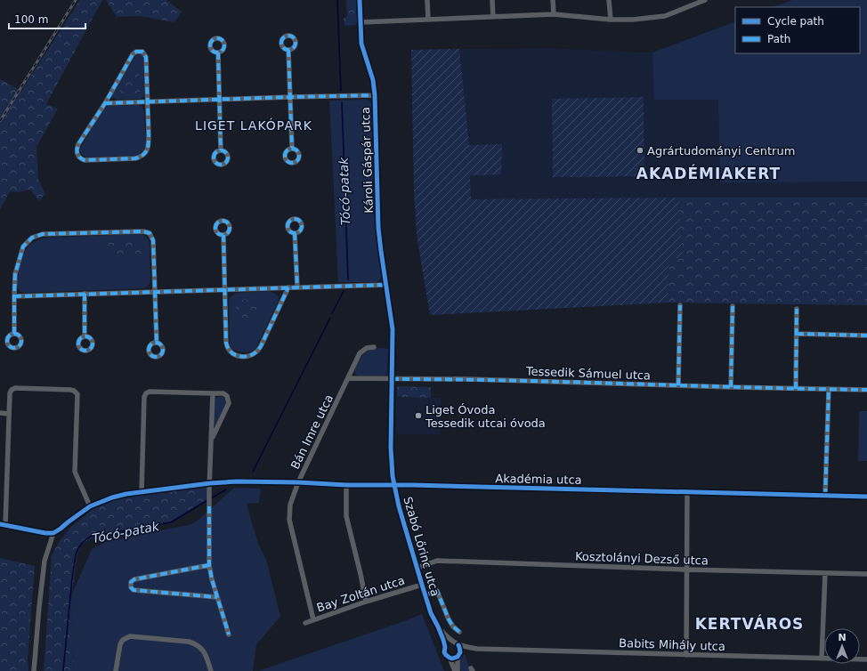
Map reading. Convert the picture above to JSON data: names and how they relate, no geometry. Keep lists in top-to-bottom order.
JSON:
{
  "streets": {
    "street": [
      "Károli Gáspár utca",
      "Tessedik Sámuel utca",
      "Bán Imre utca",
      "Akadémia utca",
      "Szabó Lőrinc utca",
      "Kosztolányi Dezső utca",
      "Bay Zoltán utca",
      "Babits Mihály utca"
    ]
  },
  "crossings": [
    ["Károli Gáspár utca", "Szabó Lőrinc utca"],
    ["Tessedik Sámuel utca", "Bán Imre utca"],
    ["Tessedik Sámuel utca", "Szabó Lőrinc utca"],
    ["Bán Imre utca", "Akadémia utca"],
    ["Bán Imre utca", "Bay Zoltán utca"],
    ["Akadémia utca", "Szabó Lőrinc utca"],
    ["Szabó Lőrinc utca", "Kosztolányi Dezső utca"],
    ["Szabó Lőrinc utca", "Bay Zoltán utca"],
    ["Szabó Lőrinc utca", "Babits Mihály utca"]
  ],
  "districts": ["LIGET LAKÓPARK", "AKADÉMIAKERT", "KERTVÁROS"],
  "water": ["Tócó-patak"],
  "places": ["Agrártudományi Centrum", "Liget Óvoda Tessedik utcai óvoda"],
  "legend": ["Cycle path", "Path"],
  "scale_bar": "100 m",
  "north": "top"
}
